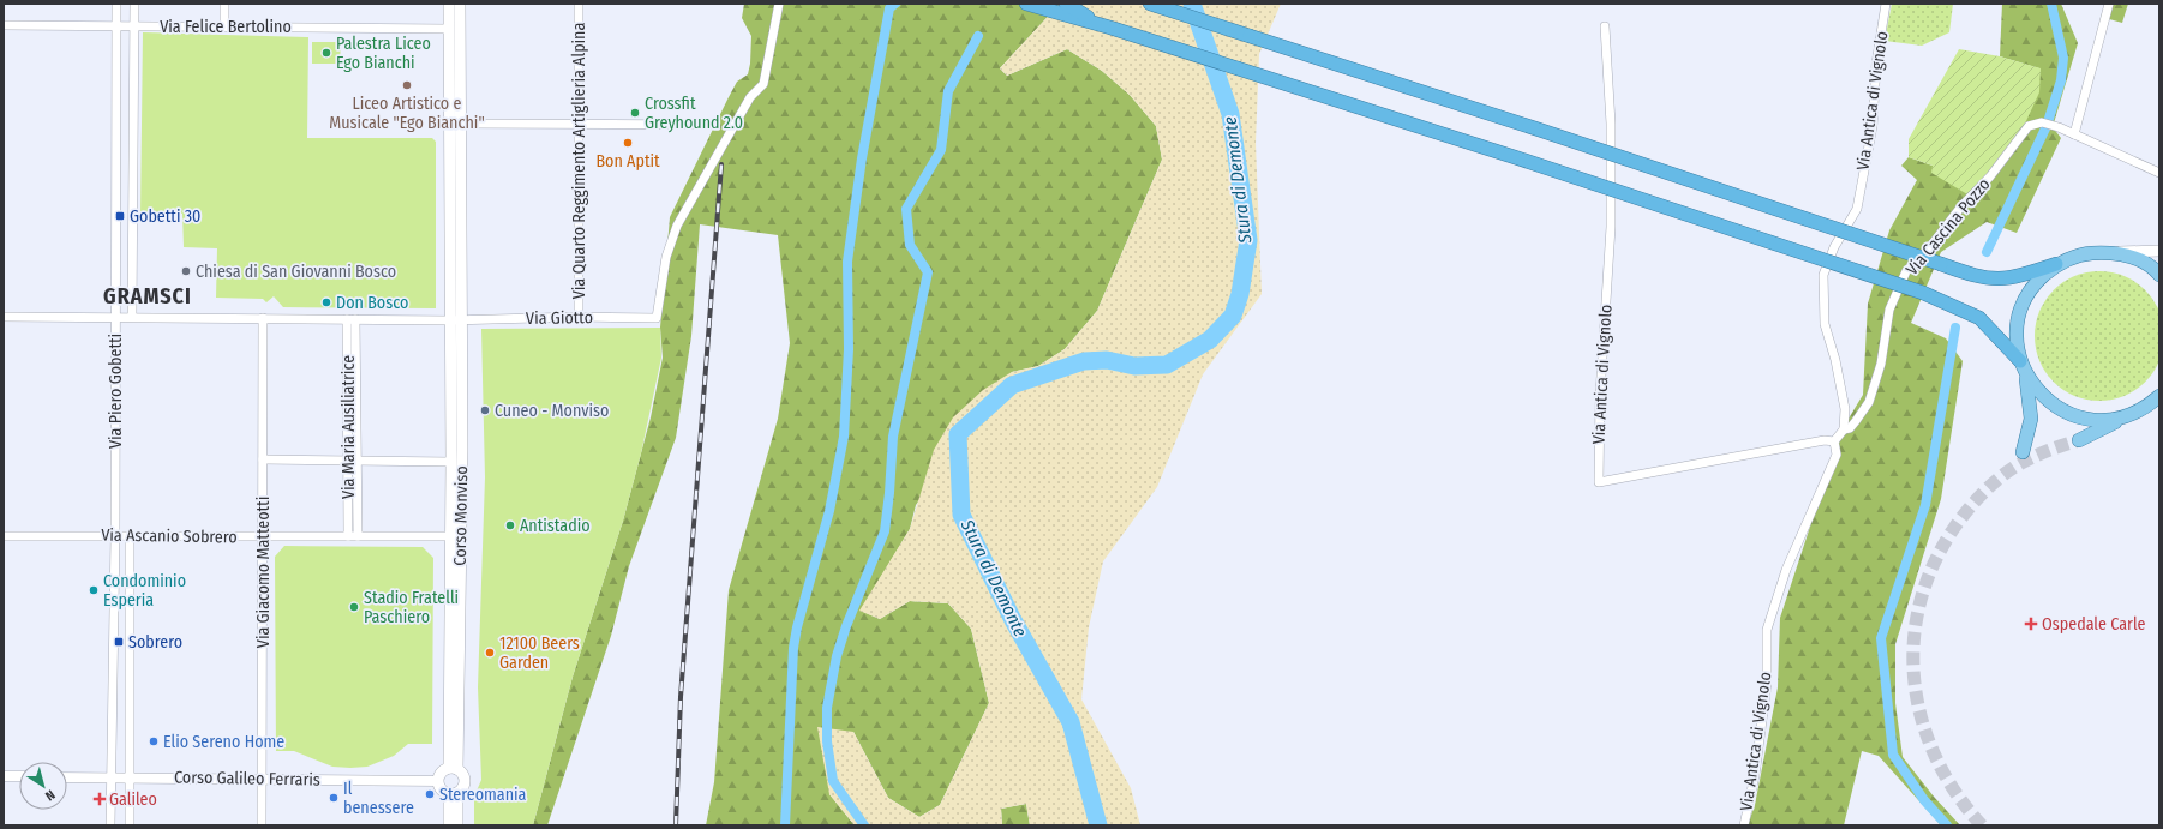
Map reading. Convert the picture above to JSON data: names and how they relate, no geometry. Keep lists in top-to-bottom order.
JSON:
{
  "streets": {
    "main road": ["Corso Monviso"],
    "street": [
      "Via Felice Bertolino",
      "Via Antica di Vignolo",
      "Via Quarto Reggimento Artiglieria Alpina",
      "Via Cascina Pozzo",
      "Via Giotto",
      "Via Piero Gobetti",
      "Via Maria Ausiliatrice",
      "Via Ascanio Sobrero",
      "Via Giacomo Matteotti",
      "Corso Galileo Ferraris"
    ]
  },
  "crossings": [
    ["Via Felice Bertolino", "Via Piero Gobetti"],
    ["Via Felice Bertolino", "Corso Monviso"],
    ["Via Antica di Vignolo", "Via Cascina Pozzo"],
    ["Via Quarto Reggimento Artiglieria Alpina", "Via Giotto"],
    ["Via Giotto", "Via Piero Gobetti"],
    ["Via Giotto", "Via Maria Ausiliatrice"],
    ["Via Giotto", "Corso Monviso"],
    ["Via Giotto", "Via Giacomo Matteotti"],
    ["Via Piero Gobetti", "Via Ascanio Sobrero"],
    ["Via Piero Gobetti", "Corso Galileo Ferraris"],
    ["Via Maria Ausiliatrice", "Via Ascanio Sobrero"],
    ["Corso Monviso", "Via Ascanio Sobrero"],
    ["Corso Monviso", "Corso Galileo Ferraris"],
    ["Via Ascanio Sobrero", "Via Giacomo Matteotti"],
    ["Via Giacomo Matteotti", "Corso Galileo Ferraris"]
  ],
  "districts": ["GRAMSCI"],
  "water": ["Stura di Demonte"],
  "places": {
    "other": [
      "Palestra Liceo Ego Bianchi",
      "Liceo Artistico e Musicale \"Ego Bianchi\"",
      "Crossfit Greyhound 2.0",
      "Bon Aptit",
      "Chiesa di San Giovanni Bosco",
      "Don Bosco",
      "Cuneo - Monviso",
      "Antistadio",
      "Condominio Esperia",
      "Stadio Fratelli Paschiero",
      "12100 Beers Garden",
      "Elio Sereno Home",
      "Stereomania",
      "Il benessere"
    ],
    "transit": ["Gobetti 30", "Sobrero"],
    "health": ["Ospedale Carle", "Galileo"]
  },
  "north": "bottom right"
}
